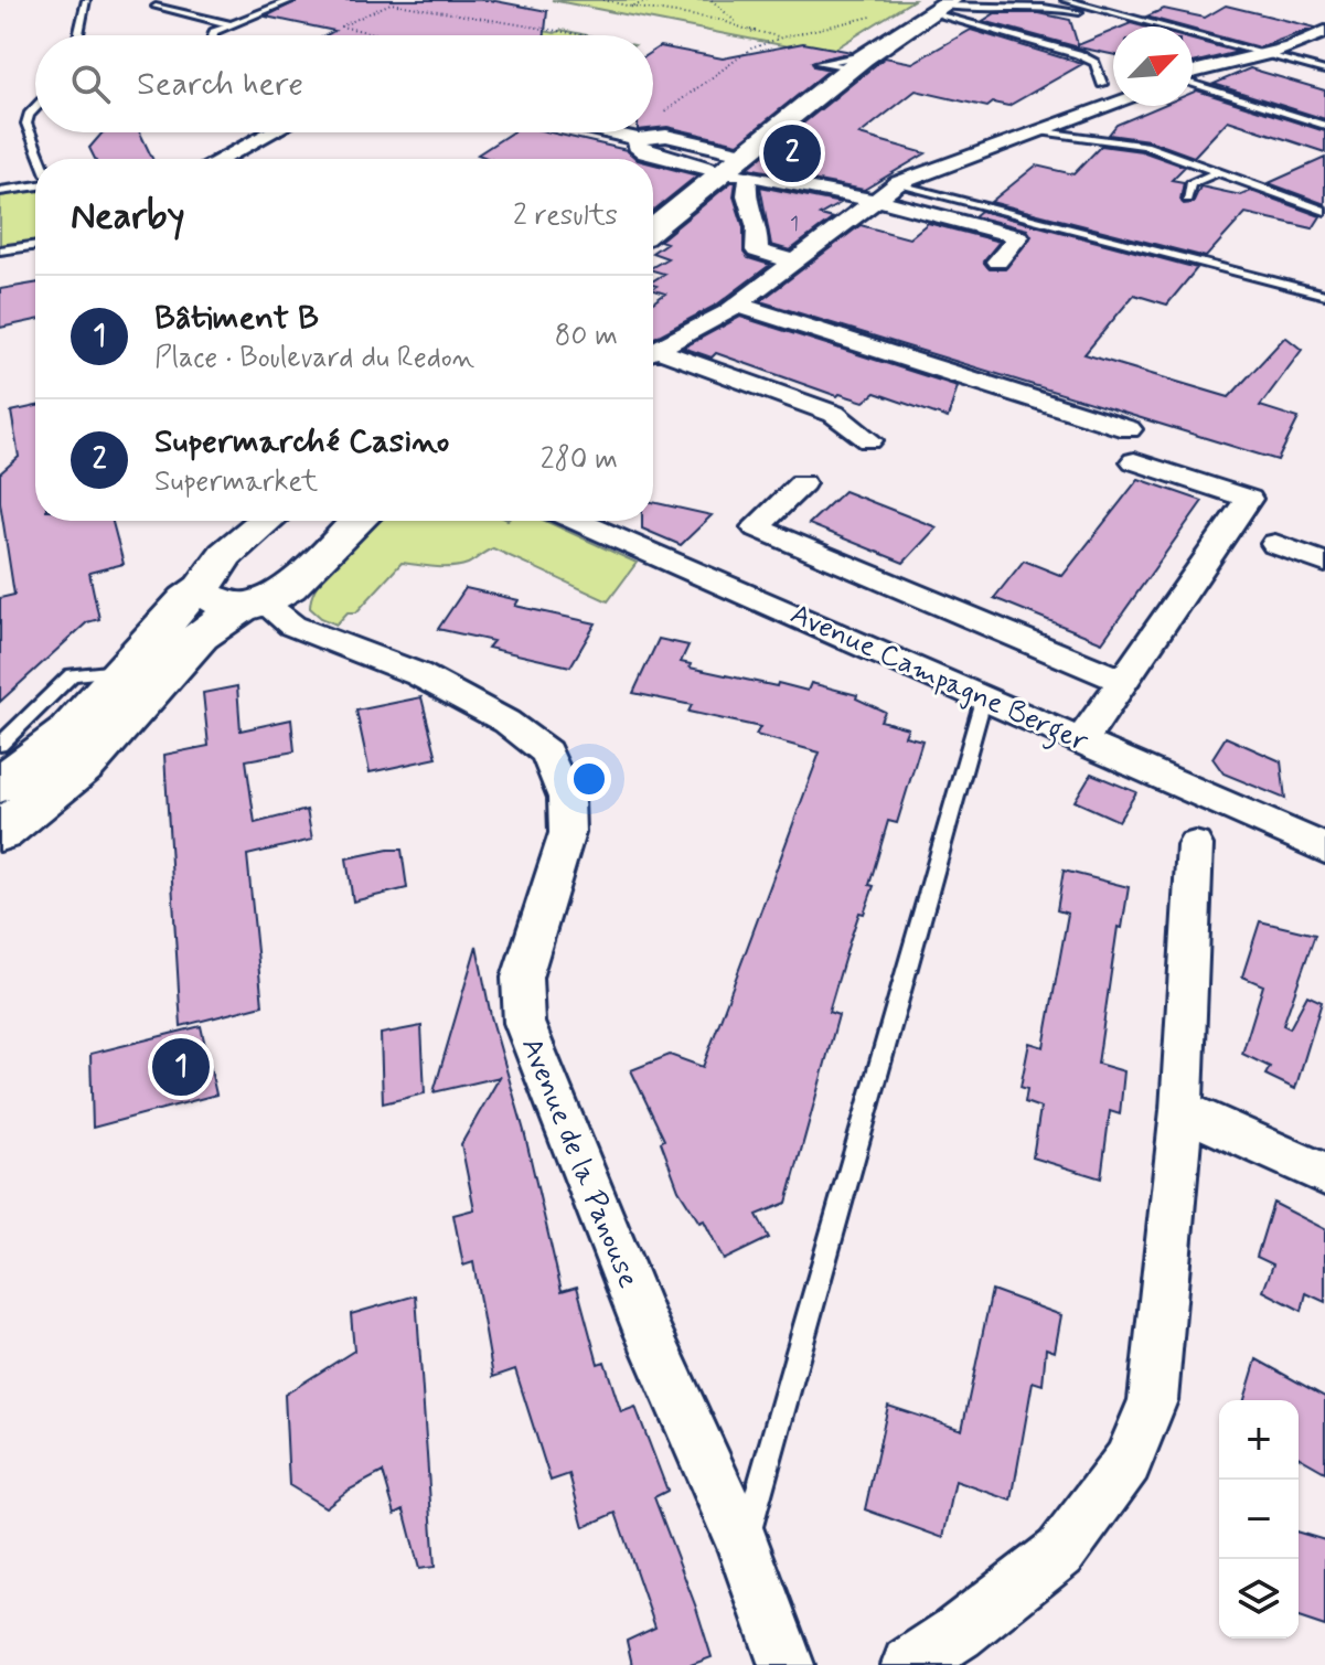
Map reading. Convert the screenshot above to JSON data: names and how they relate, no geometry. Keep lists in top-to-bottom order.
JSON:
{
  "streets": {
    "street": ["Avenue Campagne Berger", "Avenue de la Panouse"]
  },
  "house_numbers": ["1"],
  "north": "top right",
  "page": {
    "search": "Search here",
    "pins": ["2", "1"],
    "heading": ["Nearby", "2 results"],
    "list": [
      {
        "mark": "1",
        "name": "Bâtiment B",
        "note": "Place · Boulevard du Redon",
        "value": "80 m"
      },
      {
        "mark": "2",
        "name": "Supermarché Casino",
        "note": "Supermarket",
        "value": "280 m"
      }
    ],
    "map_buttons": ["+", "−"]
  }
}
